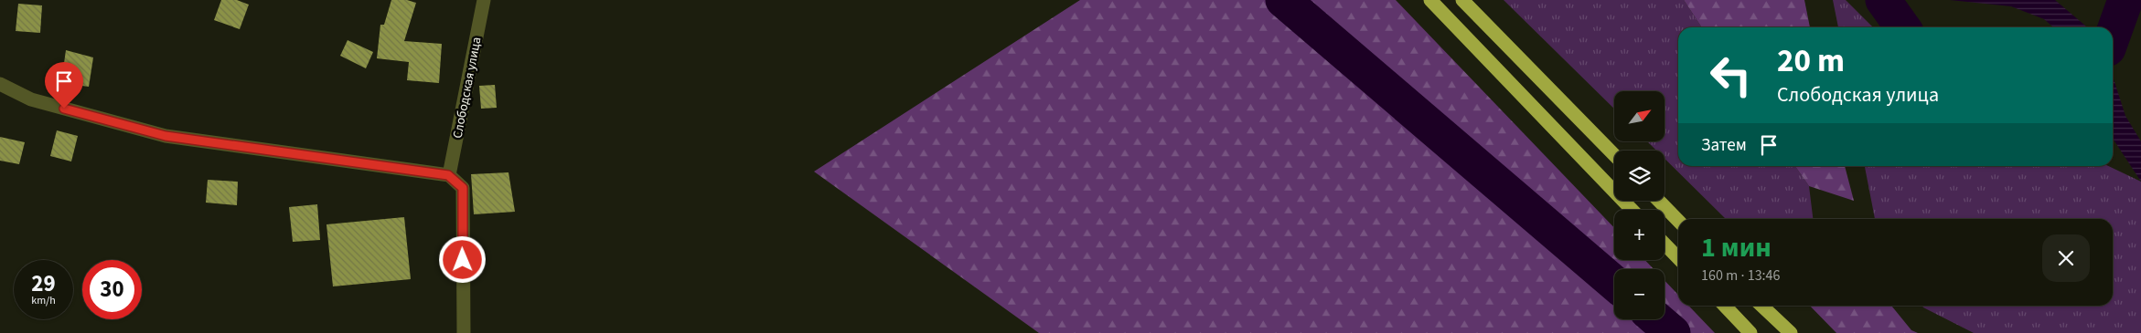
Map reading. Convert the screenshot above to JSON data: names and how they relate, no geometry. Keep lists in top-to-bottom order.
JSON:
{
  "streets": {
    "street": ["Слободская улица"]
  },
  "north": "top right",
  "page": {
    "turn": ["20 m", "Слободская улица"],
    "map_buttons": ["+", "−"],
    "then": "Затем",
    "heading": ["1 мин", "160 m · 13:46"],
    "speed": "29 km/h",
    "limit": "30"
  }
}
